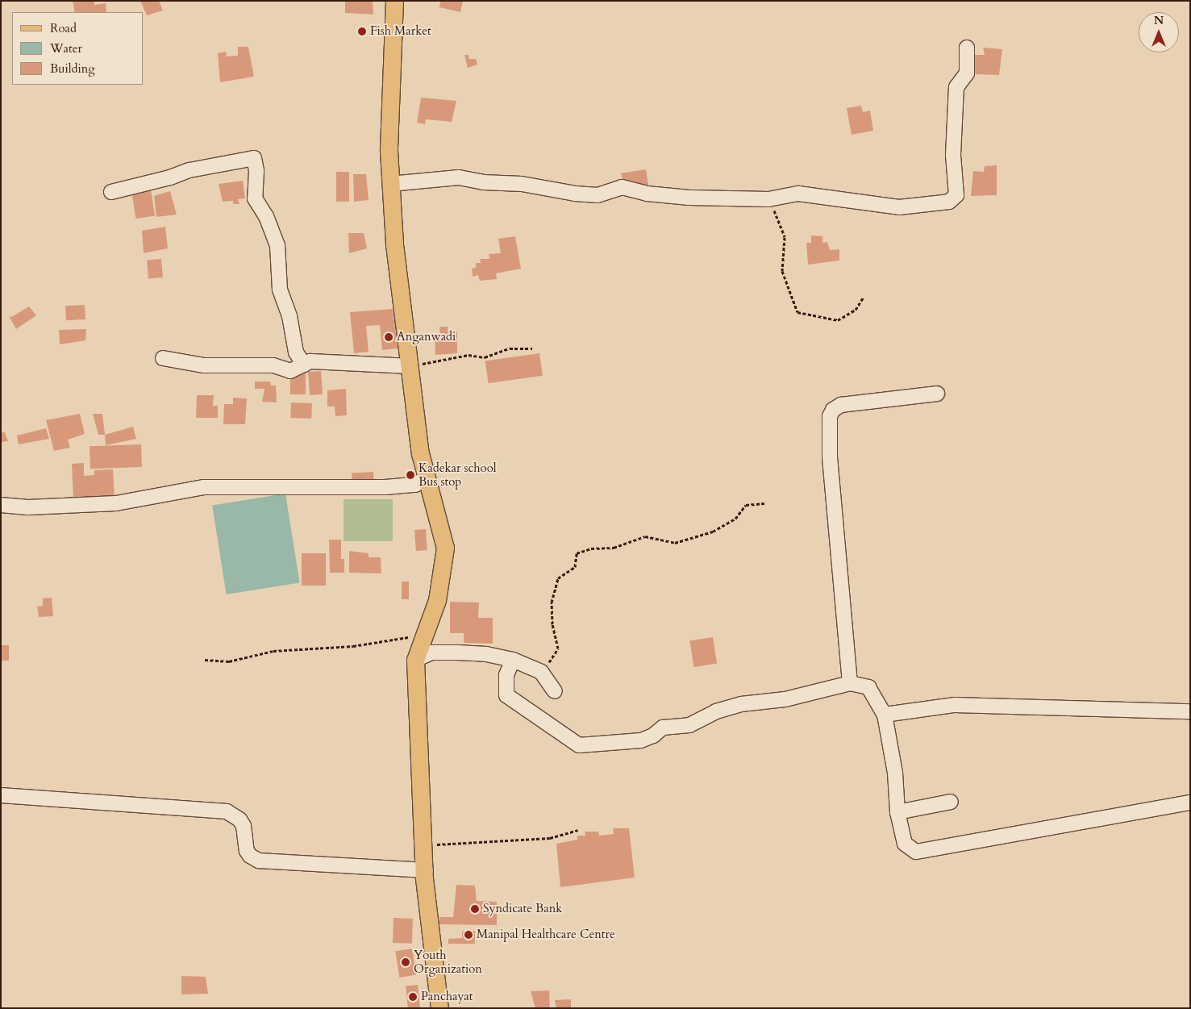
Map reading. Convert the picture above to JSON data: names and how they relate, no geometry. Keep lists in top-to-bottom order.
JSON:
{
  "places": [
    "Fish Market",
    "Anganwadi",
    "Kadekar school Bus stop",
    "Syndicate Bank",
    "Manipal Healthcare Centre",
    "Youth Organization",
    "Panchayat"
  ],
  "legend": ["Road", "Water", "Building"],
  "north": "top"
}
